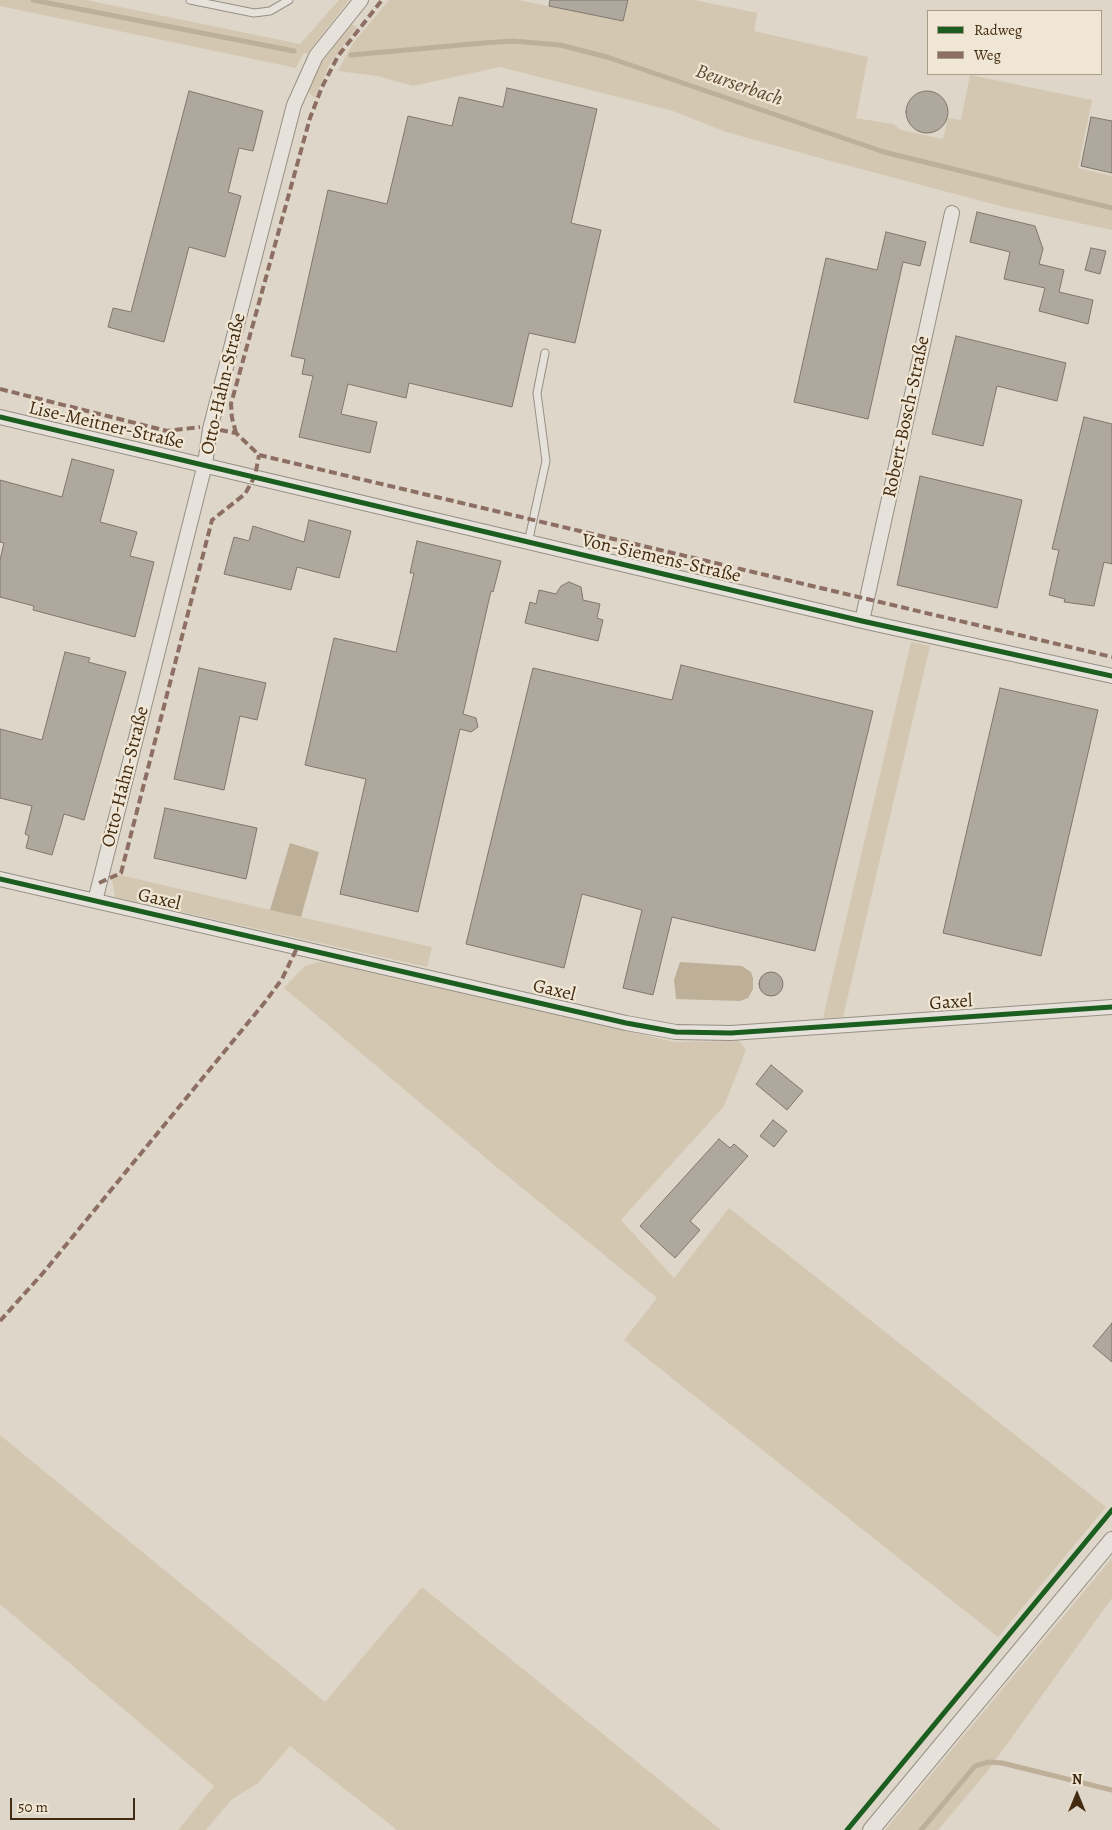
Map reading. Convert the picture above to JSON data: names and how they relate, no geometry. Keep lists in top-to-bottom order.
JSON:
{
  "streets": {
    "street": [
      "Otto-Hahn-Straße",
      "Robert-Bosch-Straße",
      "Lise-Meitner-Straße",
      "Von-Siemens-Straße",
      "Gaxel"
    ]
  },
  "crossings": [
    ["Otto-Hahn-Straße", "Lise-Meitner-Straße"],
    ["Otto-Hahn-Straße", "Von-Siemens-Straße"],
    ["Otto-Hahn-Straße", "Gaxel"],
    ["Robert-Bosch-Straße", "Von-Siemens-Straße"],
    ["Lise-Meitner-Straße", "Von-Siemens-Straße"]
  ],
  "water": ["Beurserbach"],
  "legend": ["Radweg", "Weg"],
  "scale_bar": "50 m",
  "north": "top"
}
